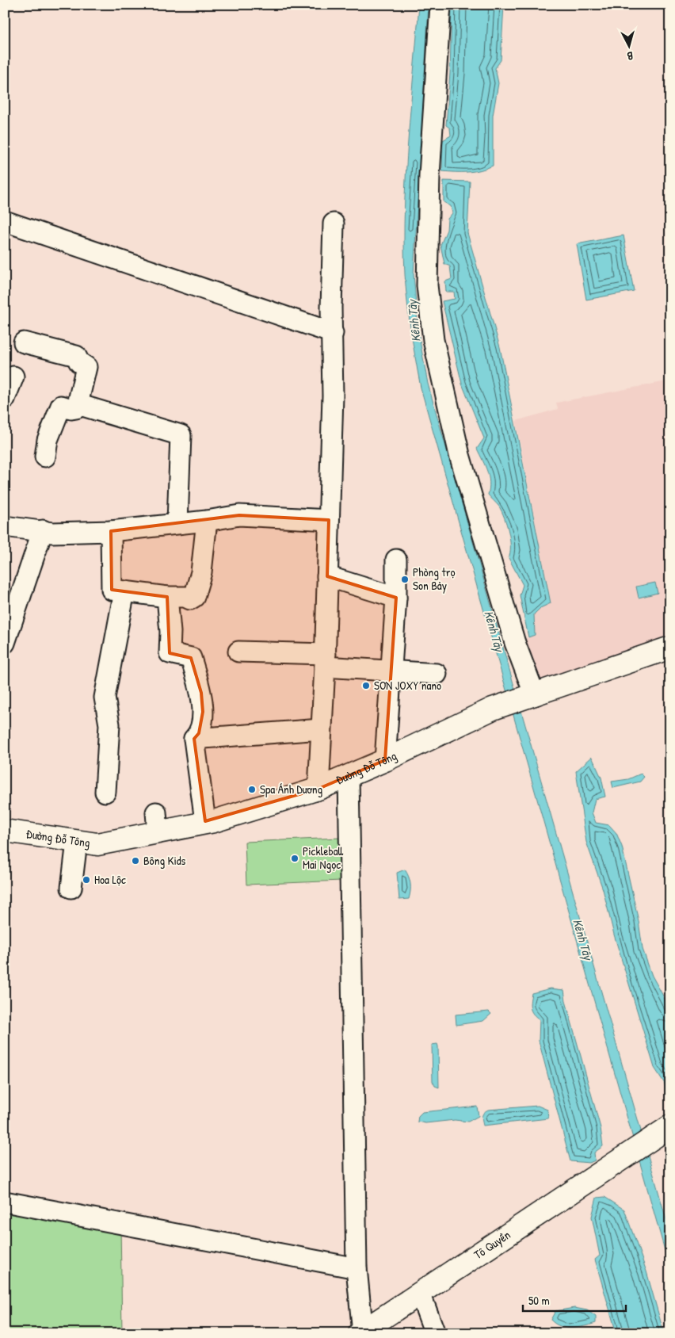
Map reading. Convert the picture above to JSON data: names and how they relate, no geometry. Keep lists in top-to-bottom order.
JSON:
{
  "streets": {
    "main road": ["Đường Đỗ Tông", "Tô Quyền"]
  },
  "water": ["Kênh Tây"],
  "places": [
    "Phòng trọ Son Bảy",
    "SƠN JOXY nano",
    "Spa Ánh Dương",
    "Pickleball Mai Ngọc",
    "Bông Kids",
    "Hoa Lộc"
  ],
  "scale_bar": "50 m",
  "north": "bottom"
}
